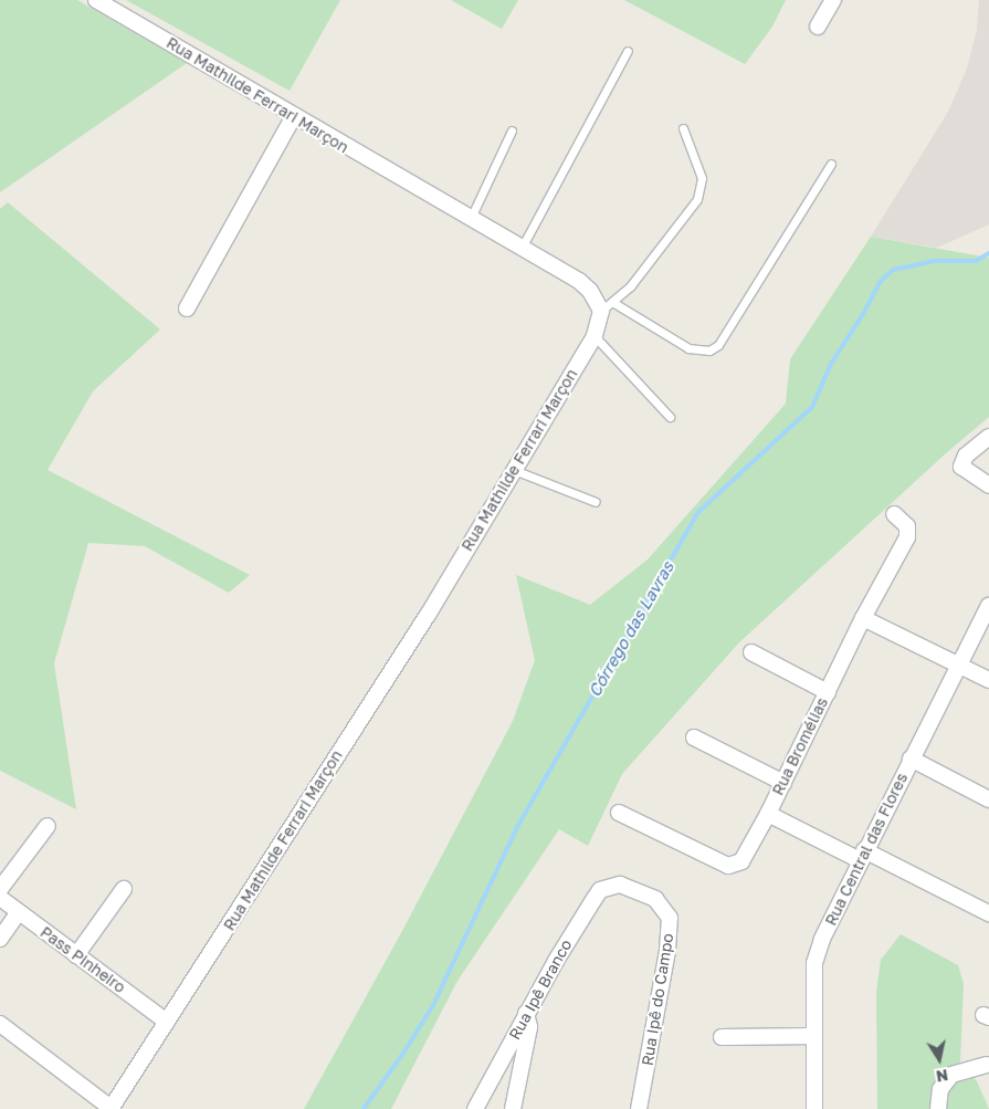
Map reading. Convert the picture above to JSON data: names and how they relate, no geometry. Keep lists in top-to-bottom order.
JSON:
{
  "streets": {
    "street": [
      "Rua Mathilde Ferrari Marçon",
      "Rua Bromélias",
      "Rua Central das Flores",
      "Pass Pinheiro",
      "Rua Ipê Branco",
      "Rua Ipê do Campo"
    ]
  },
  "crossings": [
    ["Rua Mathilde Ferrari Marçon", "Pass Pinheiro"],
    ["Rua Ipê Branco", "Rua Ipê do Campo"]
  ],
  "water": ["Córrego das Lavras"],
  "north": "bottom"
}
